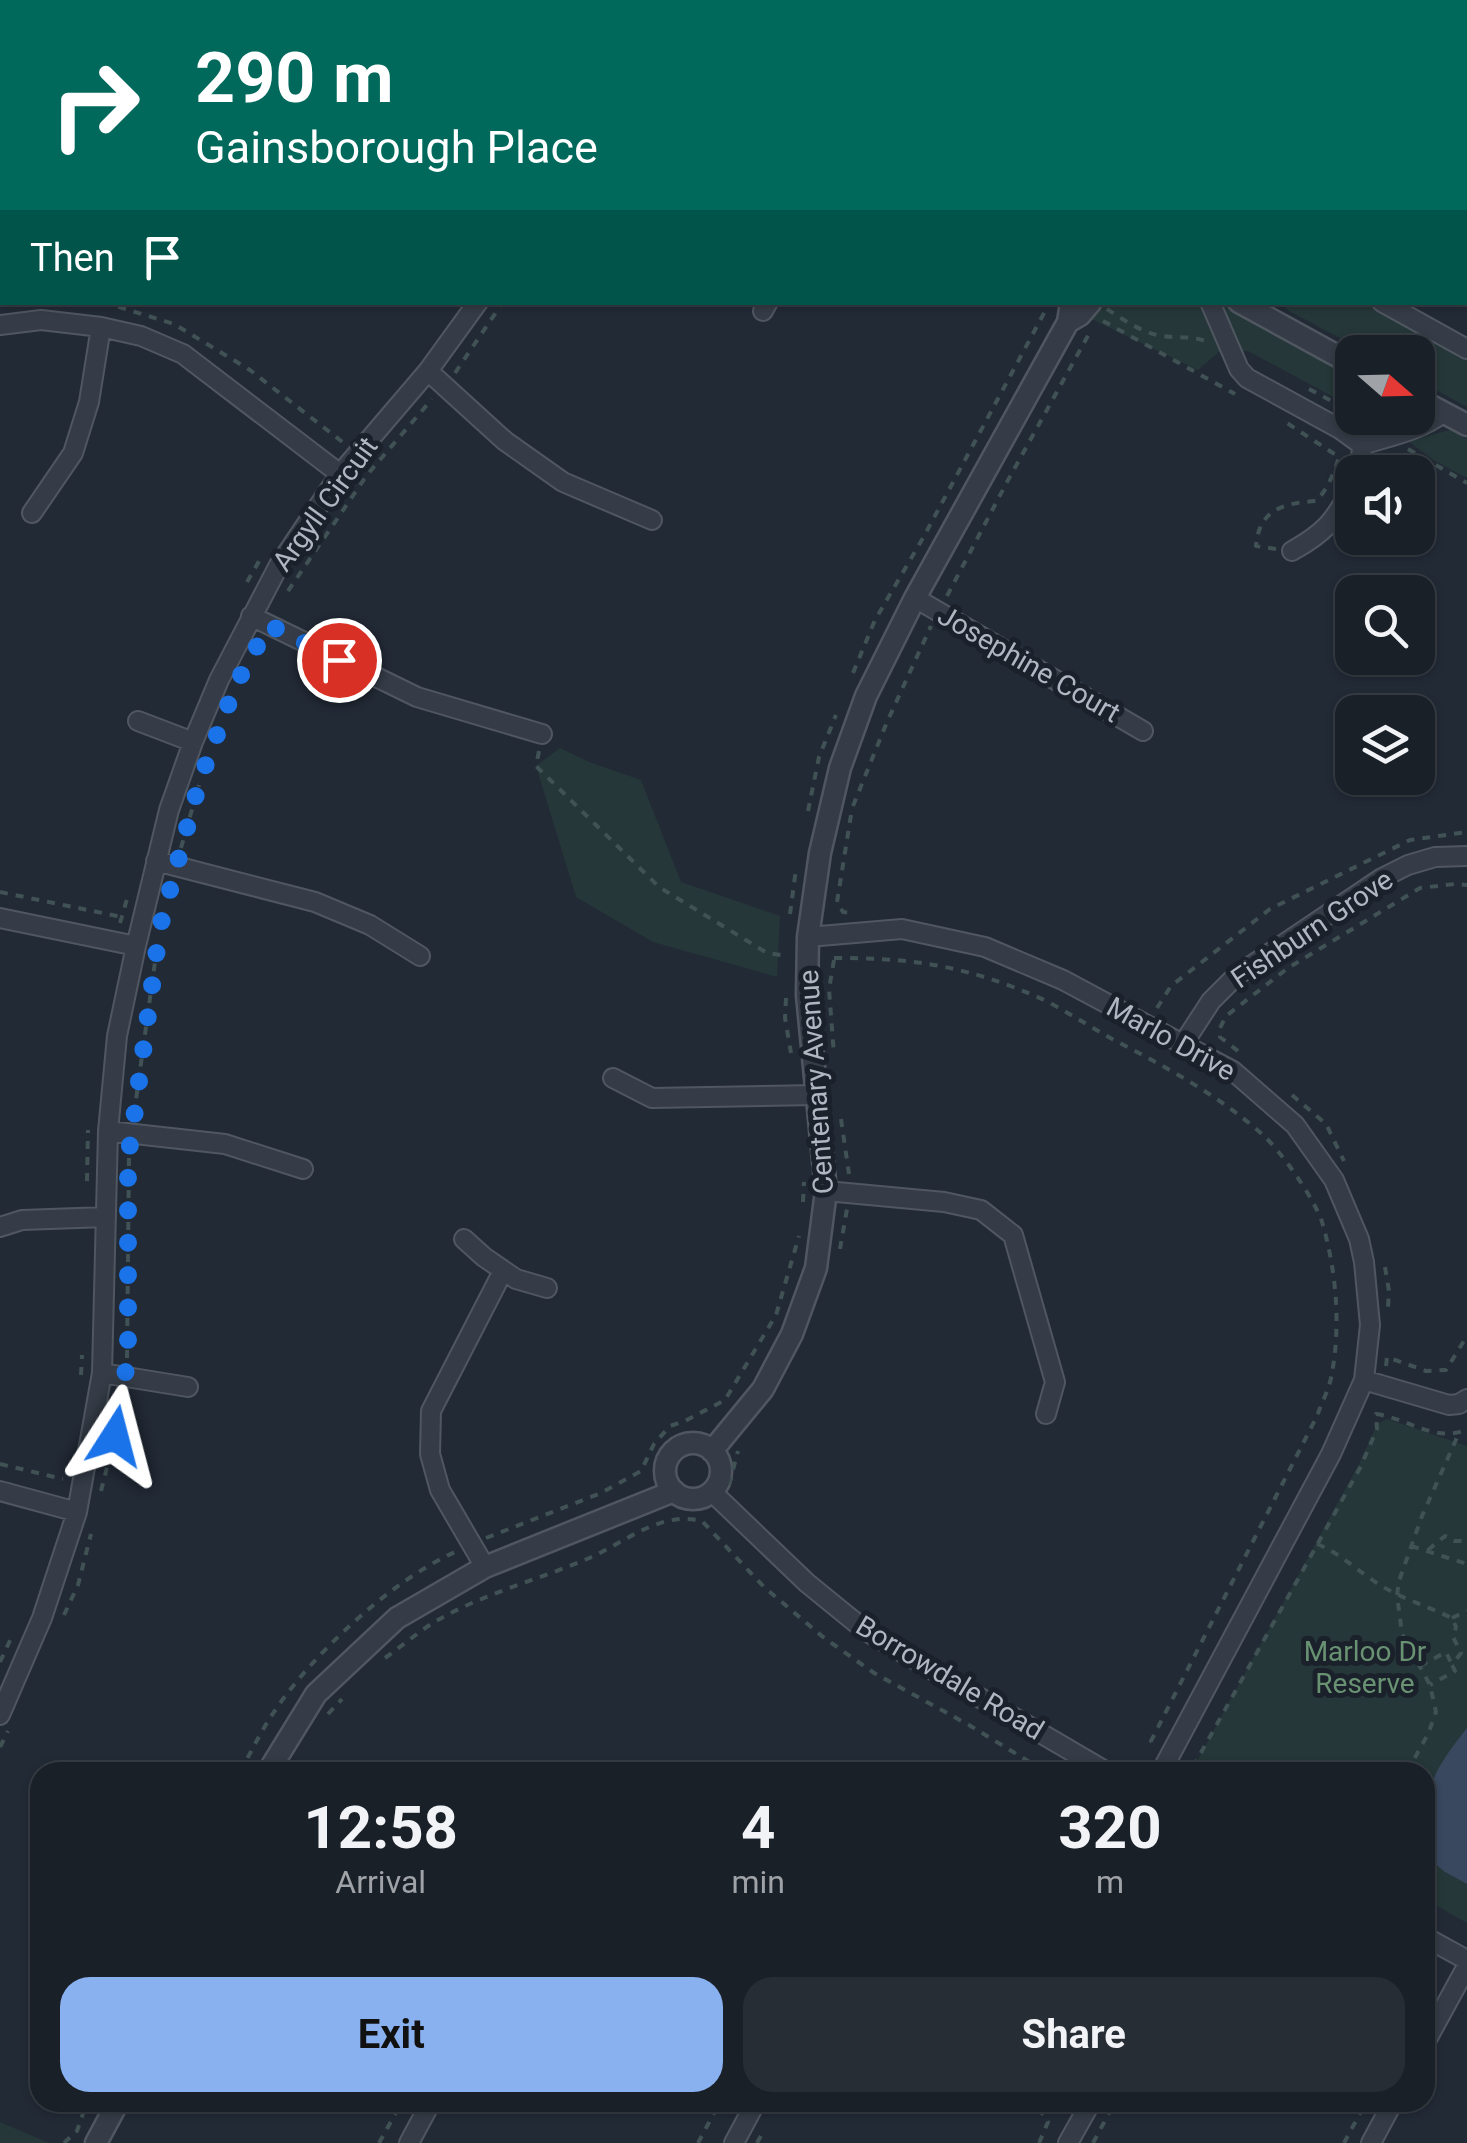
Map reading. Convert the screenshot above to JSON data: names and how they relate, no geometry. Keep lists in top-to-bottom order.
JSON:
{
  "streets": {
    "street": [
      "Argyll Circuit",
      "Josephine Court",
      "Fishburn Grove",
      "Marlo Drive",
      "Centenary Avenue",
      "Borrowdale Road"
    ]
  },
  "crossings": [
    ["Josephine Court", "Centenary Avenue"],
    ["Fishburn Grove", "Marlo Drive"],
    ["Marlo Drive", "Centenary Avenue"],
    ["Centenary Avenue", "Borrowdale Road"]
  ],
  "parks": ["Marloo Dr Reserve"],
  "north": "right",
  "page": {
    "turn": ["290 m", "Gainsborough Place"],
    "then": "Then",
    "eta": [
      "12:58",
      "Arrival",
      "4",
      "min",
      "320",
      "m"
    ],
    "buttons": ["Exit", "Share"]
  }
}
